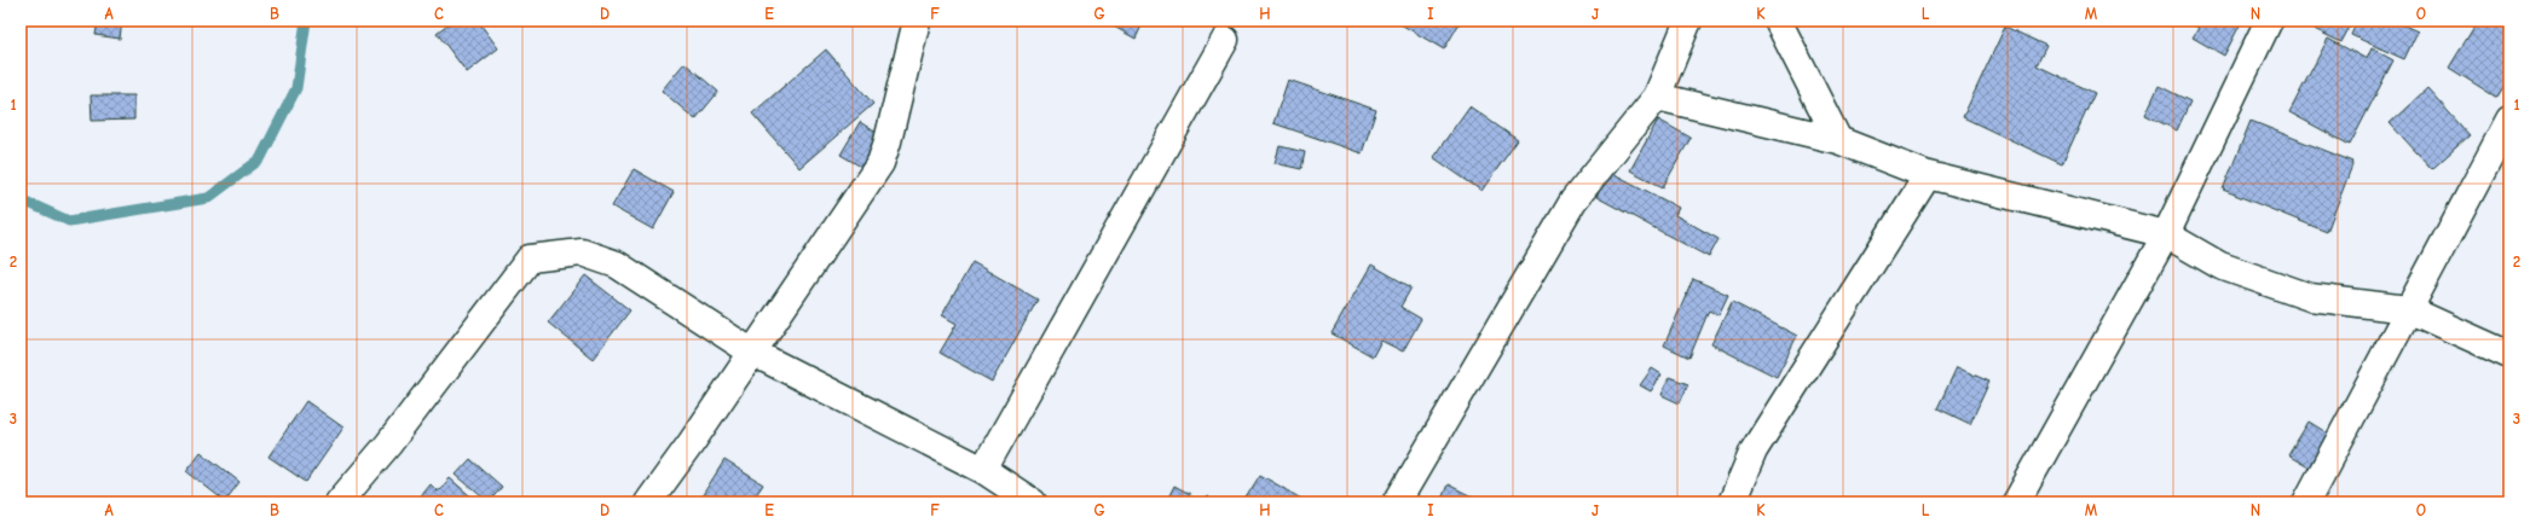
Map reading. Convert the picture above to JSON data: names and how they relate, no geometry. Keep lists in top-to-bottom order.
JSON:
{
  "grid": {
    "columns": [
      "A",
      "B",
      "C",
      "D",
      "E",
      "F",
      "G",
      "H",
      "I",
      "J",
      "K",
      "L",
      "M",
      "N",
      "O"
    ],
    "rows": ["1", "2", "3"]
  }
}
